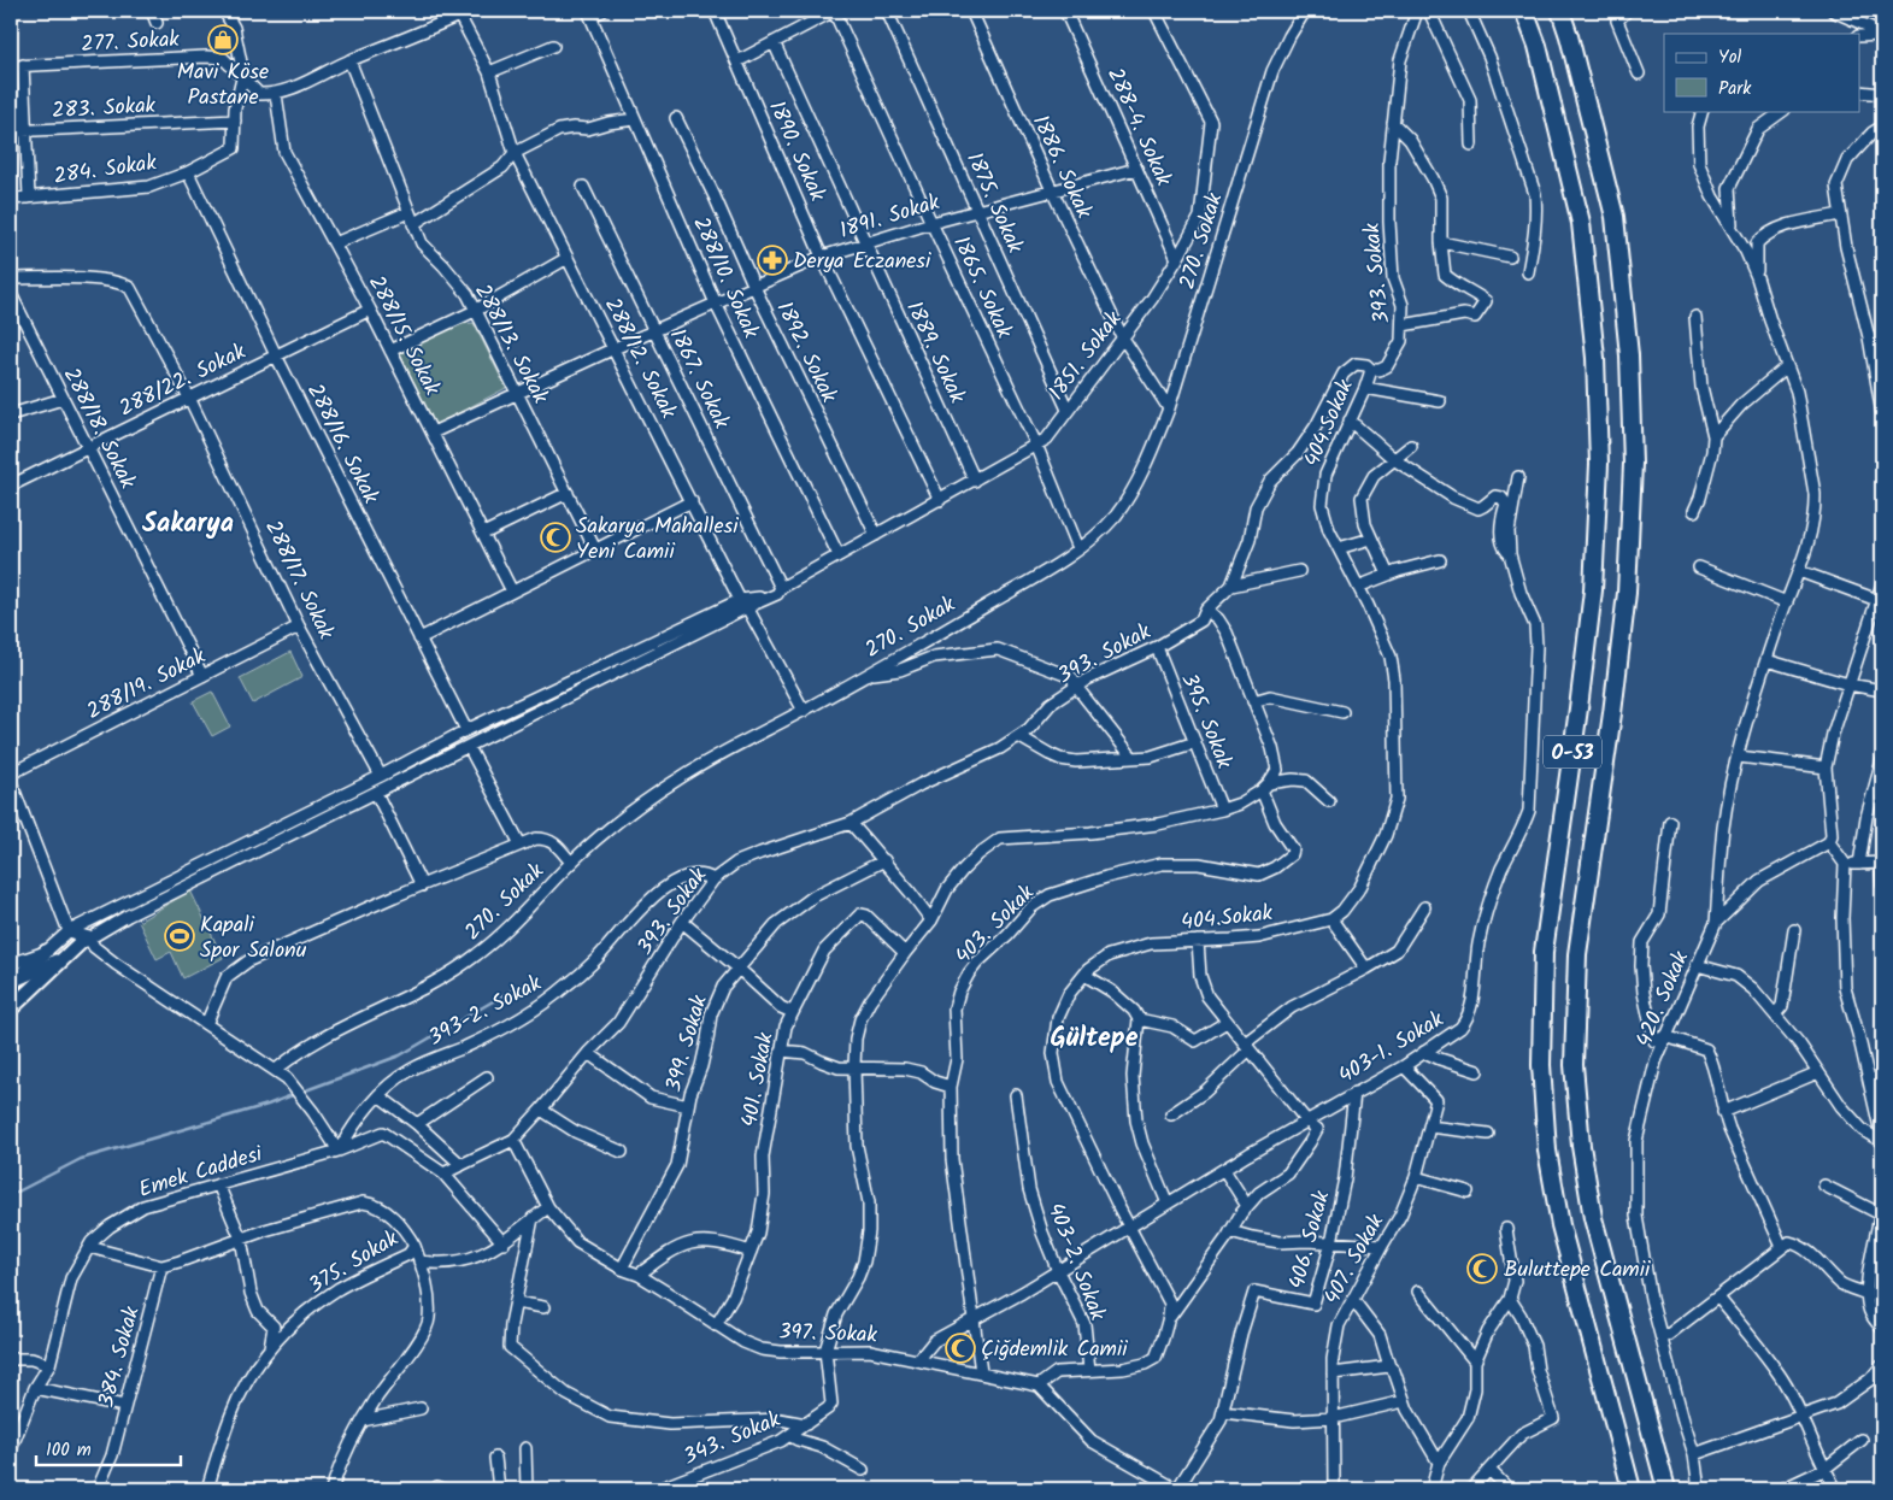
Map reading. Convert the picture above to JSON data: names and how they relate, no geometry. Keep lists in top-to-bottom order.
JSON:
{
  "streets": {
    "highway": ["O-53"],
    "street": [
      "277. Sokak",
      "283. Sokak",
      "288-4. Sokak",
      "1890. Sokak",
      "1886. Sokak",
      "284. Sokak",
      "1875. Sokak",
      "1891. Sokak",
      "270. Sokak",
      "393. Sokak",
      "288/10. Sokak",
      "1865. Sokak",
      "288/15. Sokak",
      "288/13. Sokak",
      "1892. Sokak",
      "1889. Sokak",
      "1851. Sokak",
      "288/12. Sokak",
      "1867. Sokak",
      "288/22. Sokak",
      "404.Sokak",
      "288/18. Sokak",
      "288/16. Sokak",
      "288/17. Sokak",
      "288/19. Sokak",
      "395. Sokak",
      "403. Sokak",
      "420. Sokak",
      "393-2. Sokak",
      "399. Sokak",
      "403-1. Sokak",
      "401. Sokak",
      "Emek Caddesi",
      "406. Sokak",
      "407. Sokak",
      "375. Sokak",
      "403-2. Sokak",
      "397. Sokak",
      "384. Sokak",
      "343. Sokak"
    ]
  },
  "crossings": [
    ["277. Sokak", "284. Sokak"],
    ["277. Sokak", "288/15. Sokak"],
    ["283. Sokak", "284. Sokak"],
    ["288-4. Sokak", "1891. Sokak"],
    ["288-4. Sokak", "1851. Sokak"],
    ["1890. Sokak", "1891. Sokak"],
    ["1890. Sokak", "1851. Sokak"],
    ["1886. Sokak", "1891. Sokak"],
    ["1886. Sokak", "270. Sokak"],
    ["1886. Sokak", "1851. Sokak"],
    ["284. Sokak", "288/16. Sokak"],
    ["1875. Sokak", "1891. Sokak"],
    ["1875. Sokak", "1851. Sokak"],
    ["1891. Sokak", "288/10. Sokak"],
    ["1891. Sokak", "1865. Sokak"],
    ["1891. Sokak", "288/15. Sokak"],
    ["1891. Sokak", "288/13. Sokak"],
    ["1891. Sokak", "1892. Sokak"],
    ["1891. Sokak", "1889. Sokak"],
    ["1891. Sokak", "288/12. Sokak"],
    ["1891. Sokak", "1867. Sokak"],
    ["270. Sokak", "1865. Sokak"],
    ["270. Sokak", "288/12. Sokak"],
    ["393. Sokak", "404.Sokak"],
    ["393. Sokak", "395. Sokak"],
    ["393. Sokak", "393-2. Sokak"],
    ["393. Sokak", "Emek Caddesi"],
    ["393. Sokak", "397. Sokak"],
    ["288/10. Sokak", "1851. Sokak"],
    ["1865. Sokak", "1851. Sokak"],
    ["288/15. Sokak", "288/22. Sokak"],
    ["1892. Sokak", "1851. Sokak"],
    ["1889. Sokak", "1851. Sokak"],
    ["1851. Sokak", "1867. Sokak"],
    ["288/22. Sokak", "288/18. Sokak"],
    ["288/22. Sokak", "288/16. Sokak"],
    ["288/22. Sokak", "288/17. Sokak"],
    ["404.Sokak", "403-1. Sokak"],
    ["404.Sokak", "403-2. Sokak"],
    ["404.Sokak", "397. Sokak"],
    ["288/18. Sokak", "288/19. Sokak"],
    ["288/17. Sokak", "288/19. Sokak"],
    ["403. Sokak", "403-1. Sokak"],
    ["403. Sokak", "397. Sokak"],
    ["393-2. Sokak", "Emek Caddesi"],
    ["399. Sokak", "397. Sokak"],
    ["403-1. Sokak", "406. Sokak"],
    ["403-1. Sokak", "407. Sokak"],
    ["403-1. Sokak", "403-2. Sokak"],
    ["403-1. Sokak", "397. Sokak"],
    ["401. Sokak", "397. Sokak"],
    ["375. Sokak", "384. Sokak"],
    ["397. Sokak", "343. Sokak"]
  ],
  "districts": ["Sakarya", "Gültepe"],
  "places": {
    "shop": ["Mavi Köse Pastane"],
    "pharmacy": ["Derya Eczanesi"],
    "mosque": ["Sakarya Mahallesi Yeni Camii", "Buluttepe Camii", "Çiğdemlik Camii"],
    "sports": ["Kapali Spor Salonu"]
  },
  "legend": ["Yol", "Park"],
  "scale_bar": "100 m"
}
